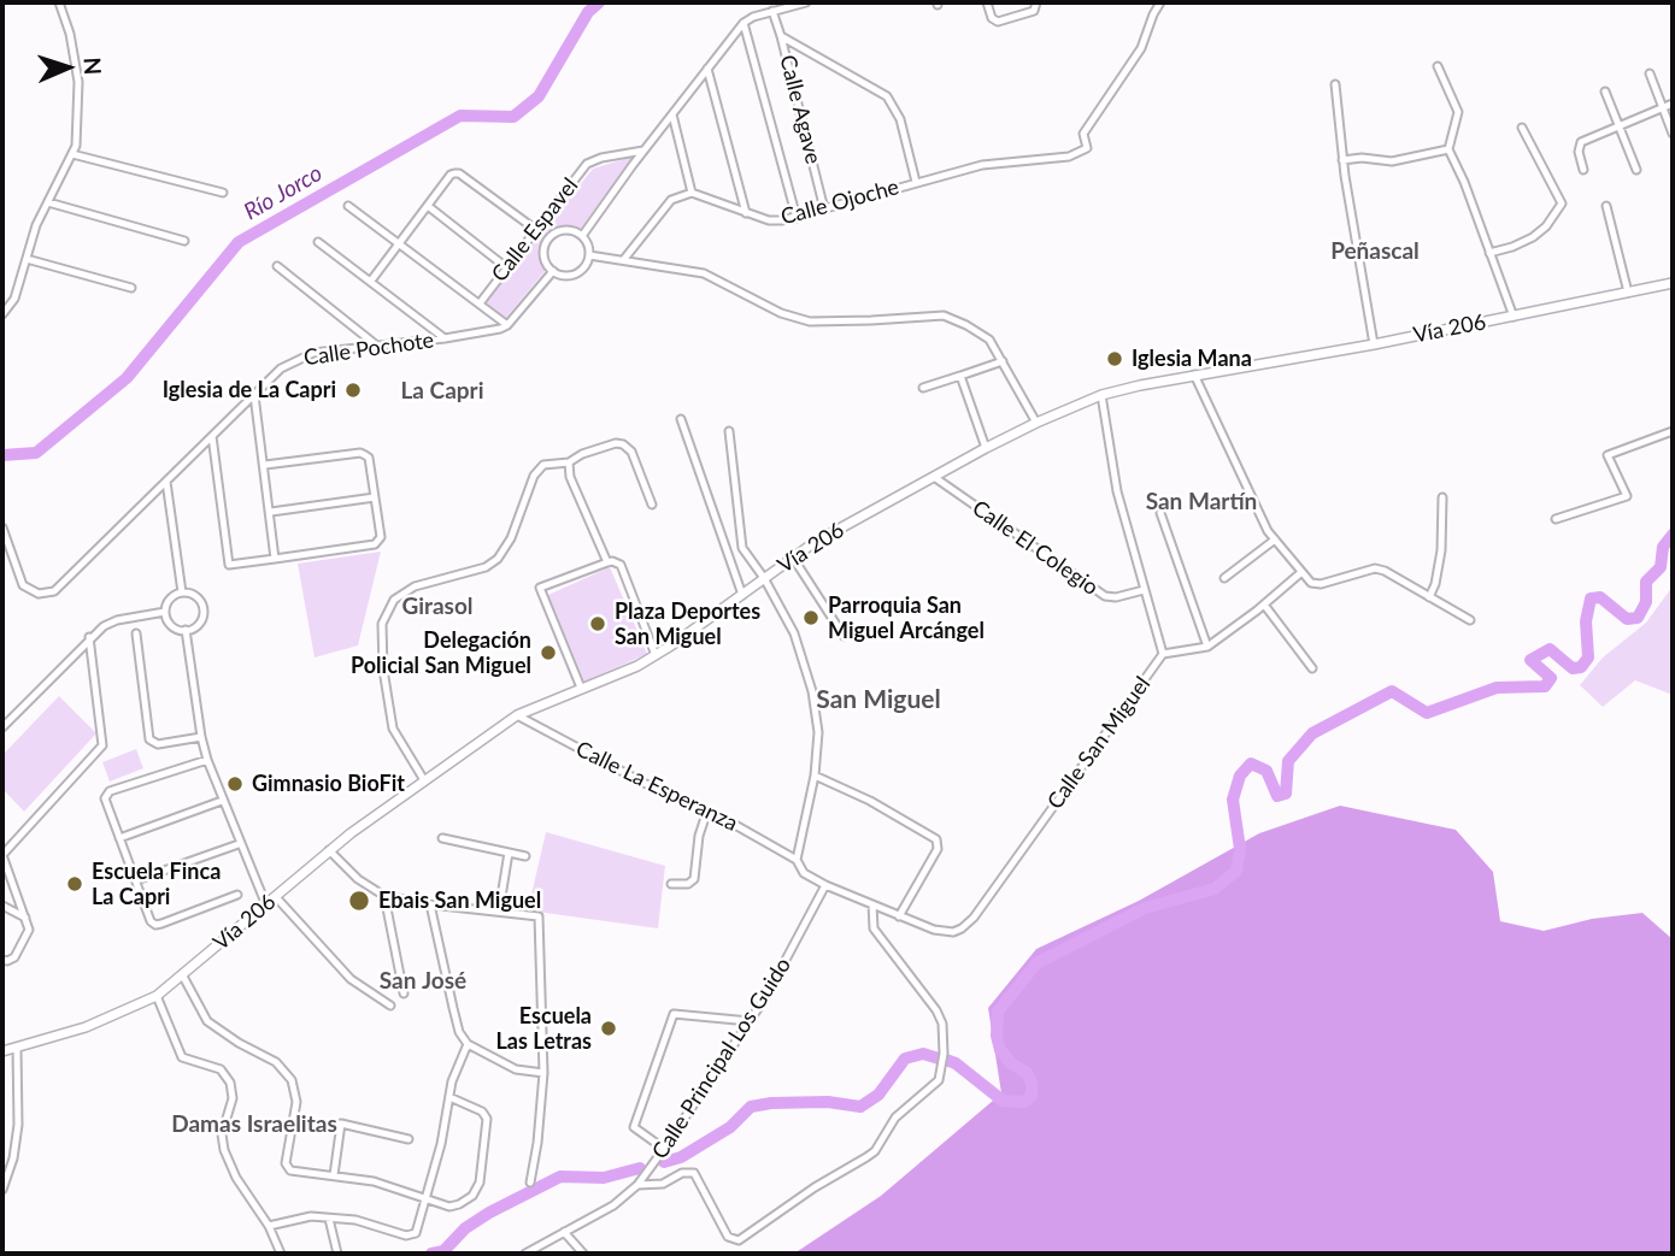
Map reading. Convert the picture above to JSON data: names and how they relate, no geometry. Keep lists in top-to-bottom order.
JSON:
{
  "streets": {
    "main road": ["Vía 206"],
    "street": [
      "Calle Agave",
      "Calle Ojoche",
      "Calle Espavel",
      "Calle Pochote",
      "Calle El Colegio",
      "Calle San Miguel",
      "Calle La Esperanza",
      "Calle Principal Los Guido"
    ]
  },
  "crossings": [
    ["Calle Agave", "Calle Ojoche"],
    ["Vía 206", "Calle El Colegio"],
    ["Vía 206", "Calle San Miguel"],
    ["Vía 206", "Calle La Esperanza"],
    ["Calle El Colegio", "Calle San Miguel"],
    ["Calle San Miguel", "Calle Principal Los Guido"]
  ],
  "districts": [
    "Peñascal",
    "La Capri",
    "San Martín",
    "Girasol",
    "San Miguel",
    "San José",
    "Damas Israelitas"
  ],
  "water": ["Río Jorco"],
  "places": [
    "Iglesia Mana",
    "Iglesia de La Capri",
    "Parroquia San Miguel Arcángel",
    "Plaza Deportes San Miguel",
    "Delegación Policial San Miguel",
    "Gimnasio BioFit",
    "Escuela Finca La Capri",
    "Ebais San Miguel",
    "Escuela Las Letras"
  ],
  "north": "right"
}
